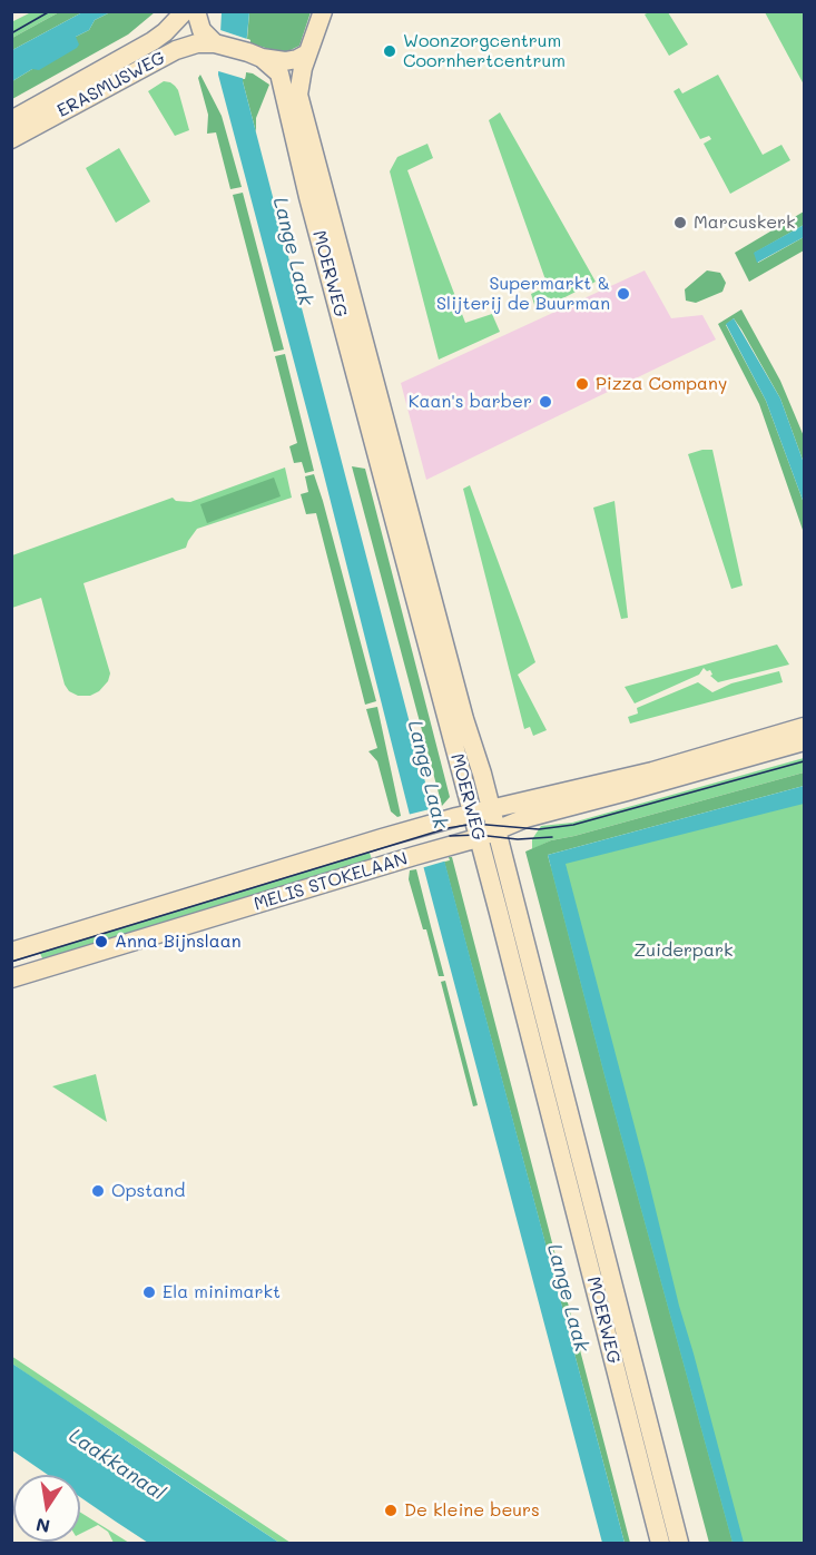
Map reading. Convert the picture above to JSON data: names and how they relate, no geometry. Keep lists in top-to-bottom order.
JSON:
{
  "streets": {
    "main road": ["ERASMUSWEG", "MOERWEG", "MELIS STOKELAAN"]
  },
  "crossings": [
    ["MOERWEG", "MELIS STOKELAAN"]
  ],
  "water": ["Lange Laak", "Laakkanaal"],
  "parks": ["Zuiderpark"],
  "places": [
    "Woonzorgcentrum Coornhertcentrum",
    "Marcuskerk",
    "Supermarkt & Slijterij de Buurman",
    "Pizza Company",
    "Kaan's barber",
    "Anna Bijnslaan",
    "Opstand",
    "Ela minimarkt",
    "De kleine beurs"
  ],
  "north": "bottom"
}
